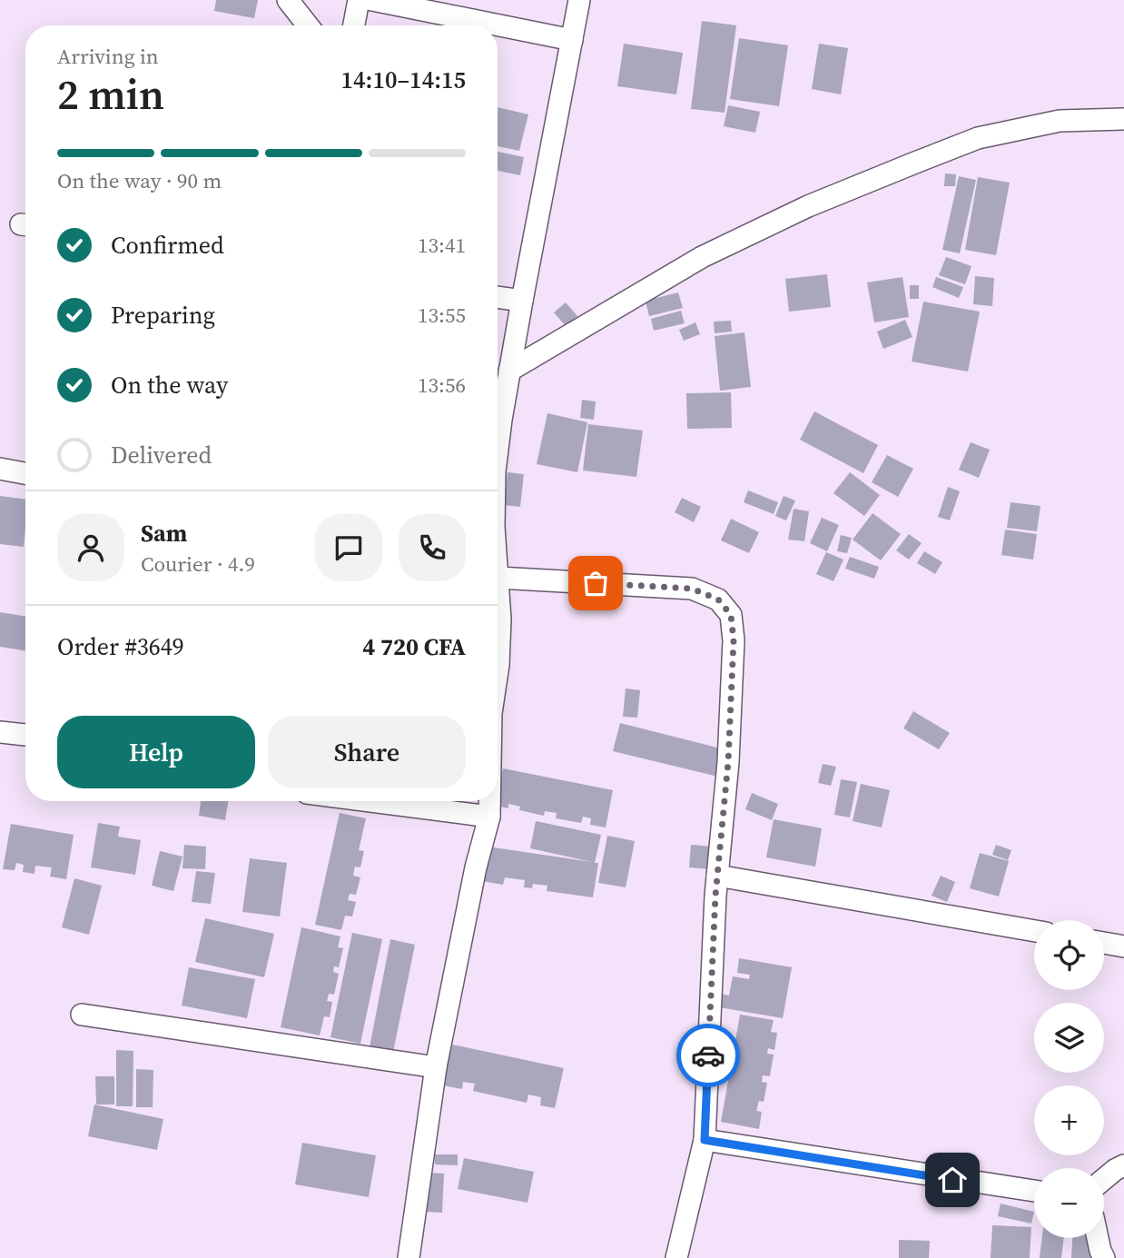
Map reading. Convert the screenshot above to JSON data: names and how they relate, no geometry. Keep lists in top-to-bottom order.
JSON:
{
  "page": {
    "heading": ["2 min", "Arriving in", "14:10–14:15"],
    "panel": [
      "Sam",
      "Courier · 4.9",
      "Order #3649",
      "4 720 CFA"
    ],
    "bar": "On the way · 90 m",
    "list": [
      ["Confirmed", "13:41"],
      ["Preparing", "13:55"],
      ["On the way", "13:56"],
      "Delivered"
    ],
    "buttons": ["Help", "Share"],
    "map_buttons": ["+", "−"]
  }
}
